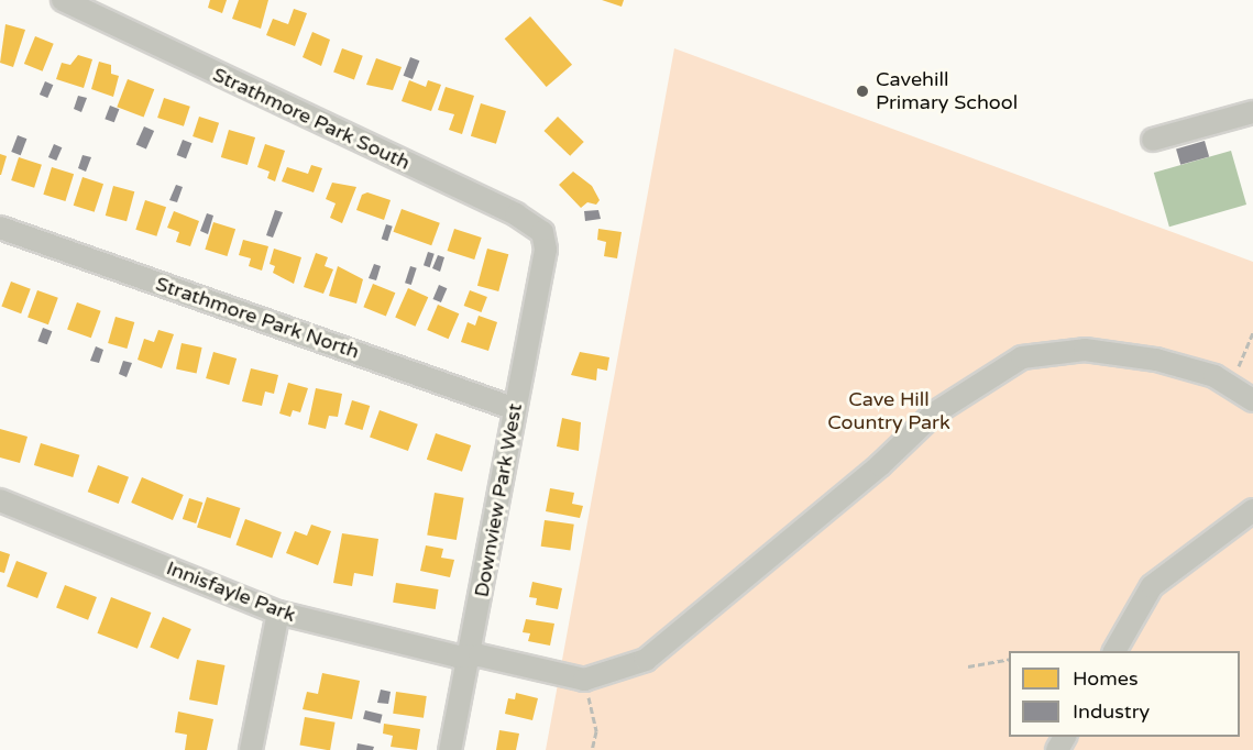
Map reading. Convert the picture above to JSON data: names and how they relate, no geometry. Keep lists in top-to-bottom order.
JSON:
{
  "streets": {
    "street": [
      "Strathmore Park South",
      "Strathmore Park North",
      "Downview Park West",
      "Innisfayle Park"
    ]
  },
  "crossings": [
    ["Strathmore Park South", "Downview Park West"],
    ["Strathmore Park North", "Downview Park West"],
    ["Downview Park West", "Innisfayle Park"]
  ],
  "parks": ["Cave Hill Country Park"],
  "places": ["Cavehill Primary School"],
  "legend": ["Homes", "Industry"]
}
